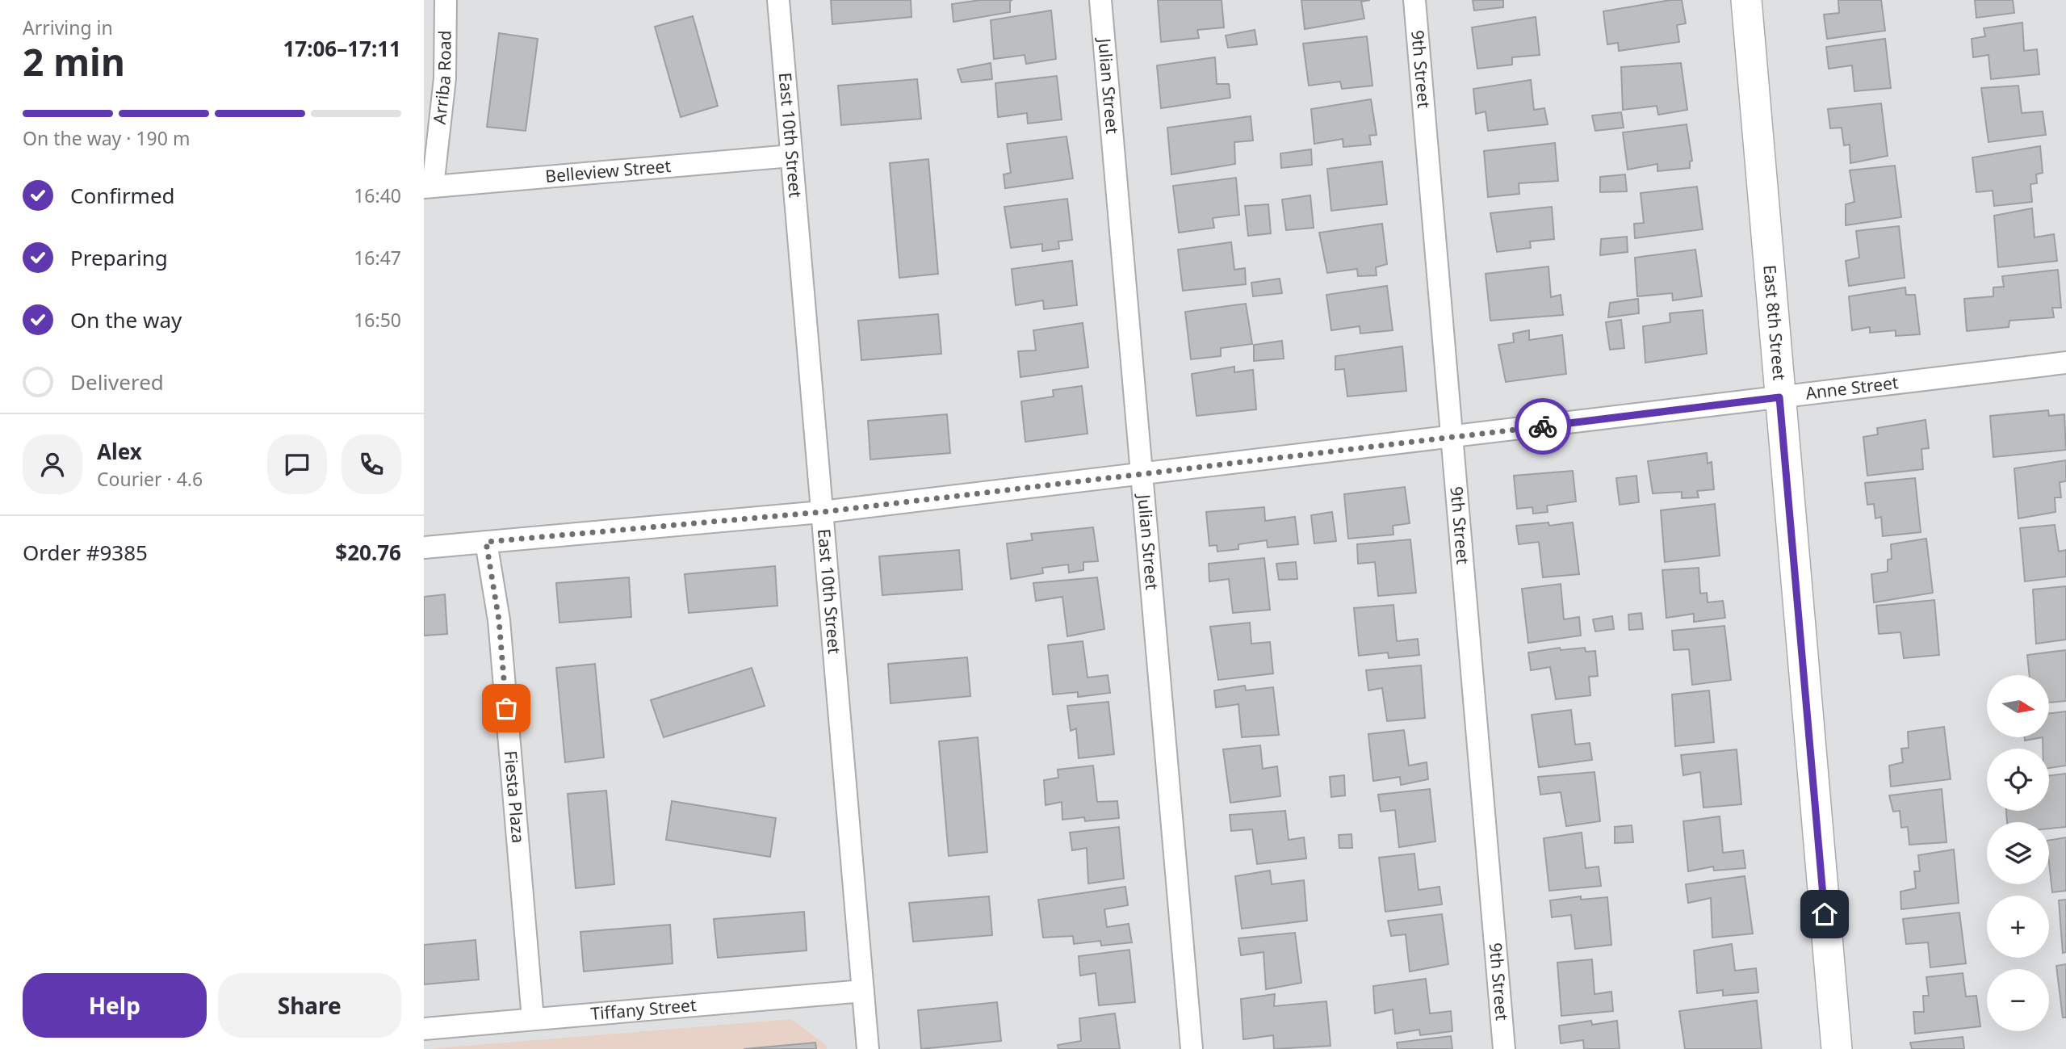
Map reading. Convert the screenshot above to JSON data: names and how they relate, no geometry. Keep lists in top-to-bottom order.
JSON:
{
  "streets": {
    "street": [
      "9th Street",
      "Arriba Road",
      "Julian Street",
      "East 10th Street",
      "Belleview Street",
      "East 8th Street",
      "Anne Street",
      "Fiesta Plaza",
      "Tiffany Street"
    ]
  },
  "crossings": [
    ["9th Street", "Anne Street"],
    ["Arriba Road", "Belleview Street"],
    ["Julian Street", "Anne Street"],
    ["East 10th Street", "Belleview Street"],
    ["East 10th Street", "Anne Street"],
    ["East 10th Street", "Tiffany Street"],
    ["East 8th Street", "Anne Street"],
    ["Anne Street", "Fiesta Plaza"],
    ["Fiesta Plaza", "Tiffany Street"]
  ],
  "north": "right",
  "page": {
    "heading": ["2 min", "Arriving in", "17:06–17:11"],
    "panel": [
      "Alex",
      "Courier · 4.6",
      "Order #9385",
      "$20.76"
    ],
    "bar": "On the way · 190 m",
    "list": [
      ["Confirmed", "16:40"],
      ["Preparing", "16:47"],
      ["On the way", "16:50"],
      "Delivered"
    ],
    "map_buttons": ["+", "−"],
    "buttons": ["Help", "Share"]
  }
}
